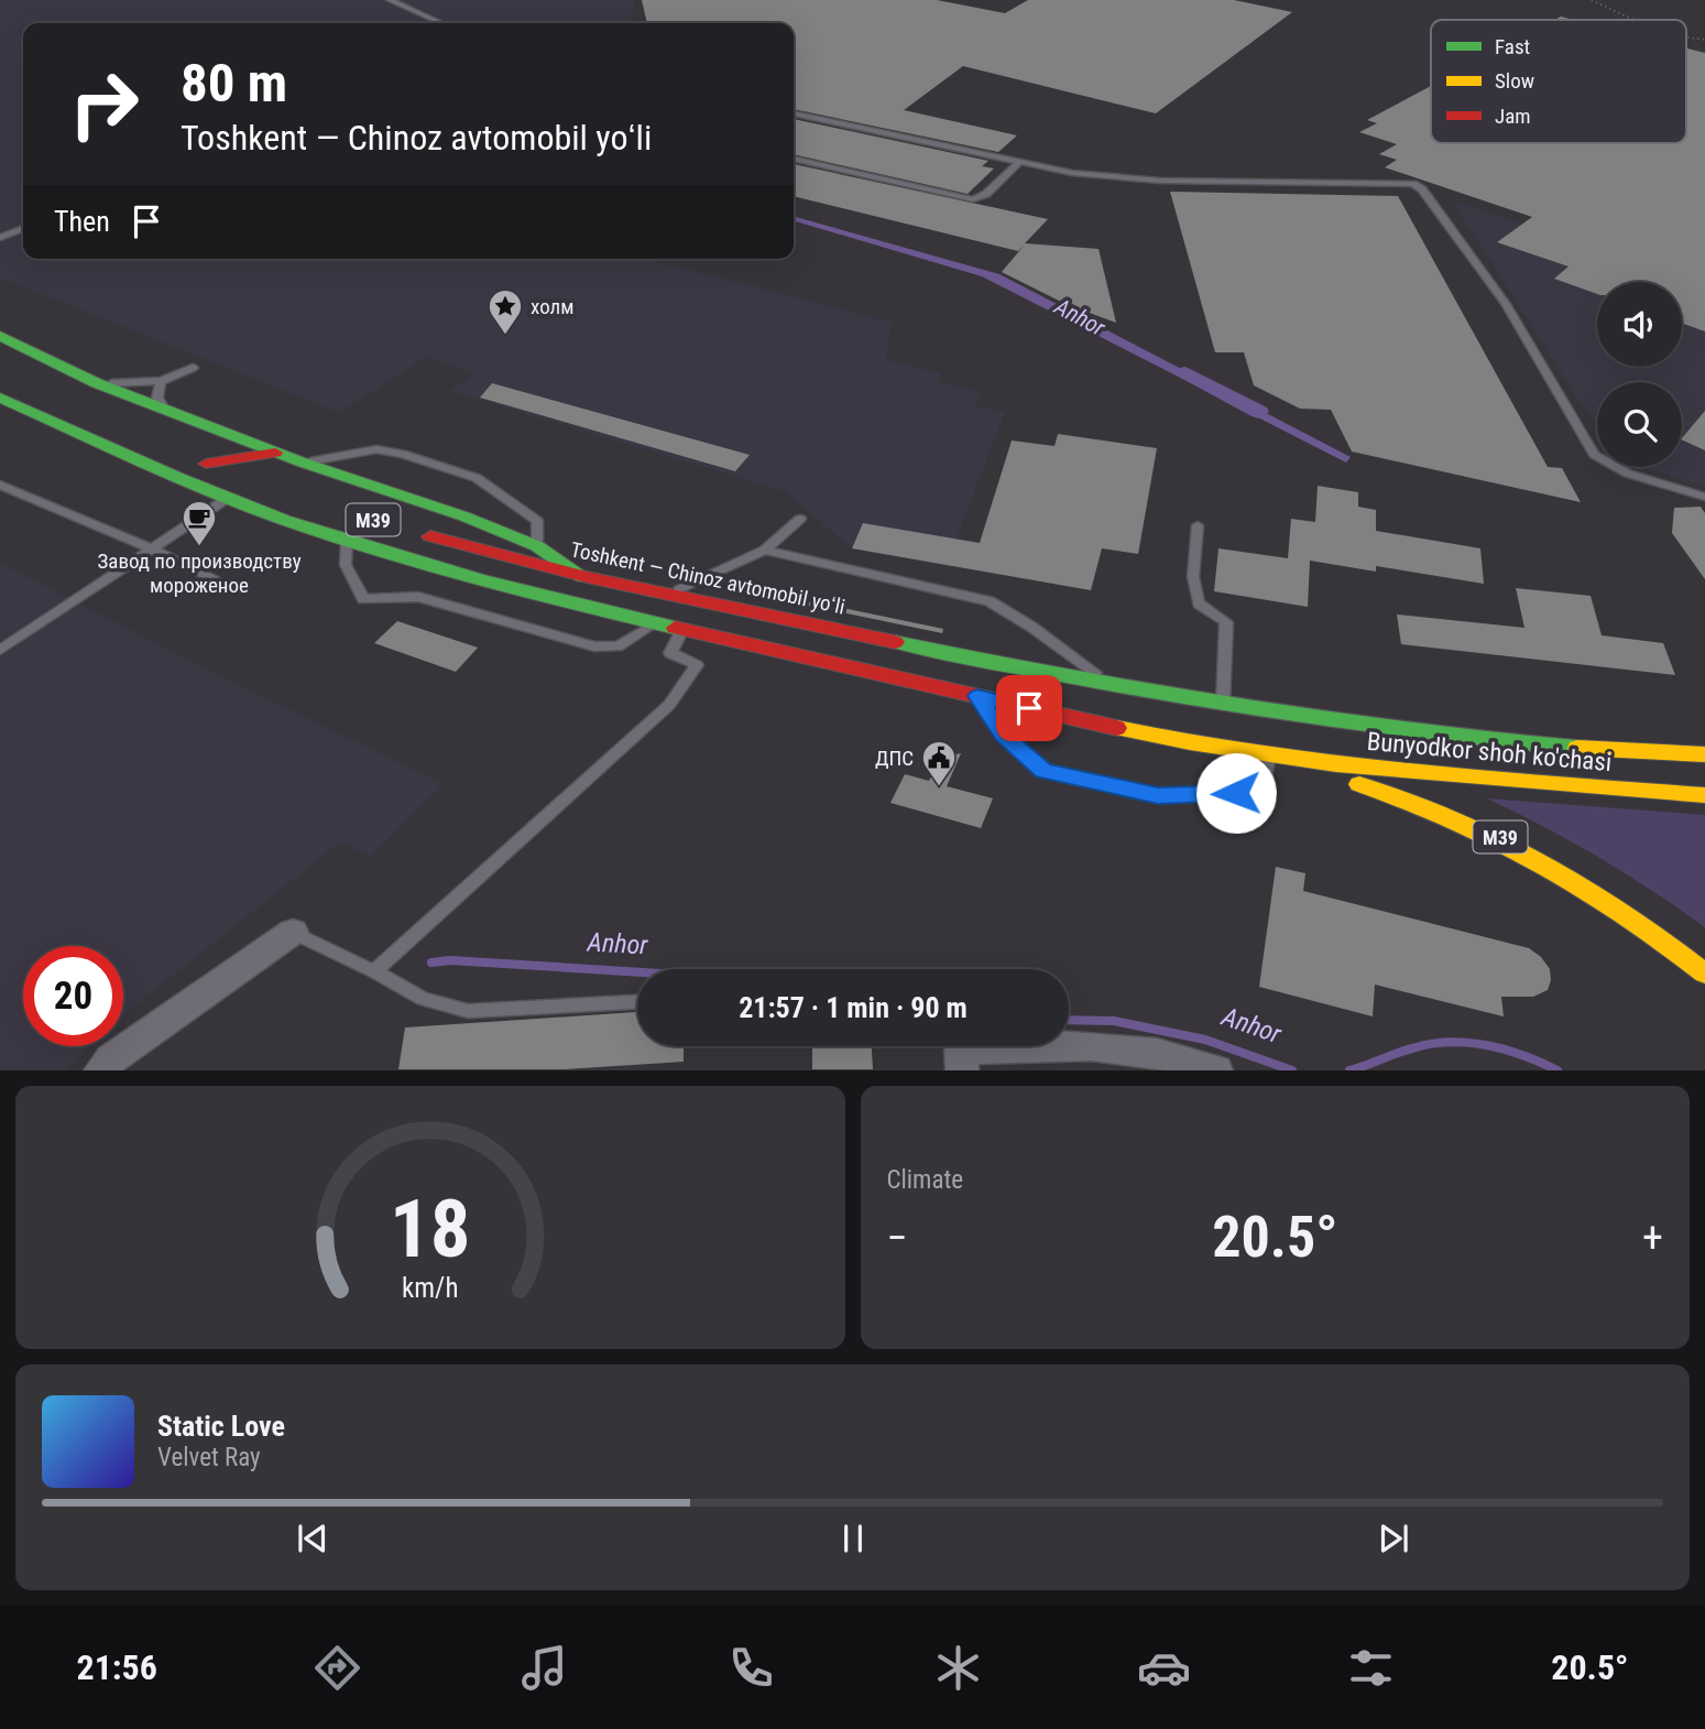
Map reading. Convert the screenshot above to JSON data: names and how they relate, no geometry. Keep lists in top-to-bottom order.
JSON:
{
  "streets": {
    "main road": ["M39", "Toshkent — Chinoz avtomobil yoʻli", "Bunyodkor shoh ko'chasi"]
  },
  "crossings": [
    ["M39", "Toshkent — Chinoz avtomobil yoʻli"],
    ["M39", "Bunyodkor shoh ko'chasi"],
    ["Toshkent — Chinoz avtomobil yoʻli", "Bunyodkor shoh ko'chasi"]
  ],
  "water": ["Anhor"],
  "places": {
    "place": ["холм"],
    "cafe": ["Завод по производству мороженое"],
    "public building": ["ДПС"]
  },
  "legend": ["Fast", "Slow", "Jam"],
  "page": {
    "turn": ["80 m", "Toshkent — Chinoz avtomobil yoʻli"],
    "then": "Then",
    "limit": "20",
    "trip": "21:57 · 1 min · 90 m",
    "tile": "Climate",
    "heat": ["−", "20.5°", "+"],
    "song": ["Static Love", "Velvet Ray"],
    "tabs": ["21:56", "20.5°"],
    "gauge": ["18", "km/h"]
  }
}
